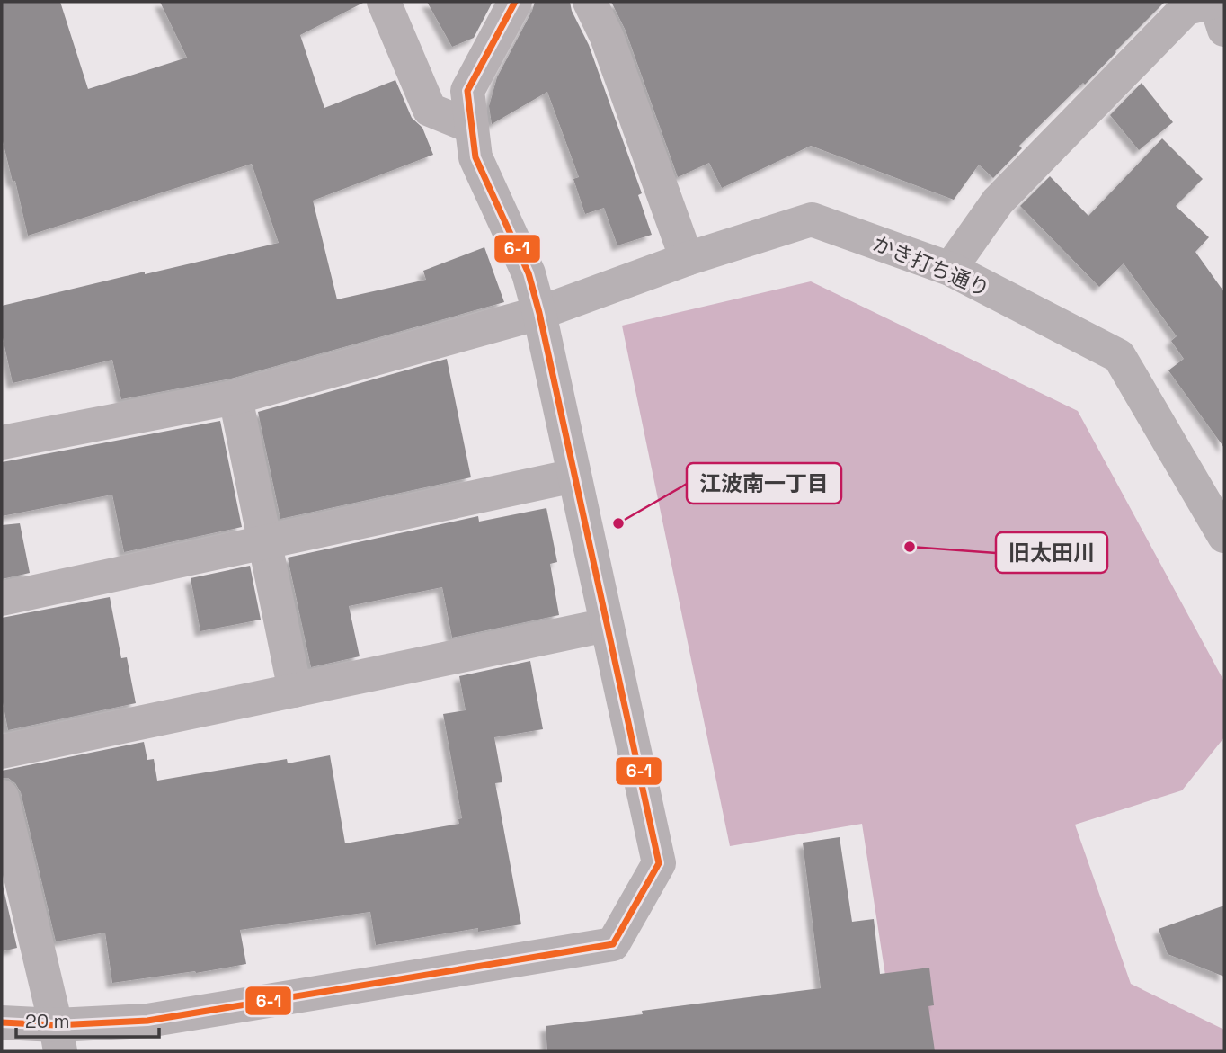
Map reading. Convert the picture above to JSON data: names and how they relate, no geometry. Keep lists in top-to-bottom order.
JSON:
{
  "streets": {
    "street": ["かき打ち通り"]
  },
  "places": ["江波南一丁目", "旧太田川"],
  "lines": ["transit line 6-1"],
  "scale_bar": "20 m"
}
